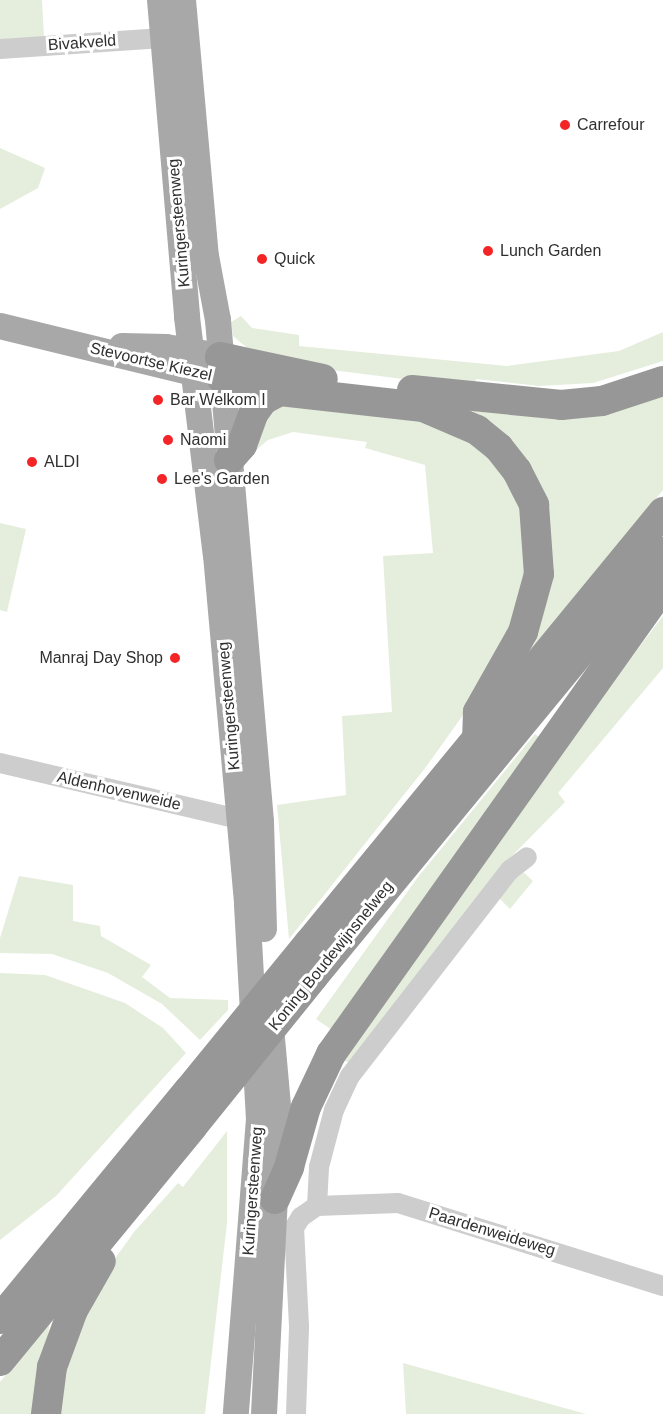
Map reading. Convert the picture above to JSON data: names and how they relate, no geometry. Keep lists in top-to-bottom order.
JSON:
{
  "streets": {
    "highway": ["Koning Boudewijnsnelweg"],
    "main road": ["Kuringersteenweg", "Stevoortse Kiezel"],
    "street": ["Bivakveld", "Aldenhovenweide", "Paardenweideweg"]
  },
  "crossings": [
    ["Bivakveld", "Kuringersteenweg"],
    ["Kuringersteenweg", "Stevoortse Kiezel"],
    ["Kuringersteenweg", "Aldenhovenweide"]
  ],
  "places": [
    "Carrefour",
    "Lunch Garden",
    "Quick",
    "Bar Welkom I",
    "Naomi",
    "ALDI",
    "Lee's Garden",
    "Manraj Day Shop"
  ]
}
